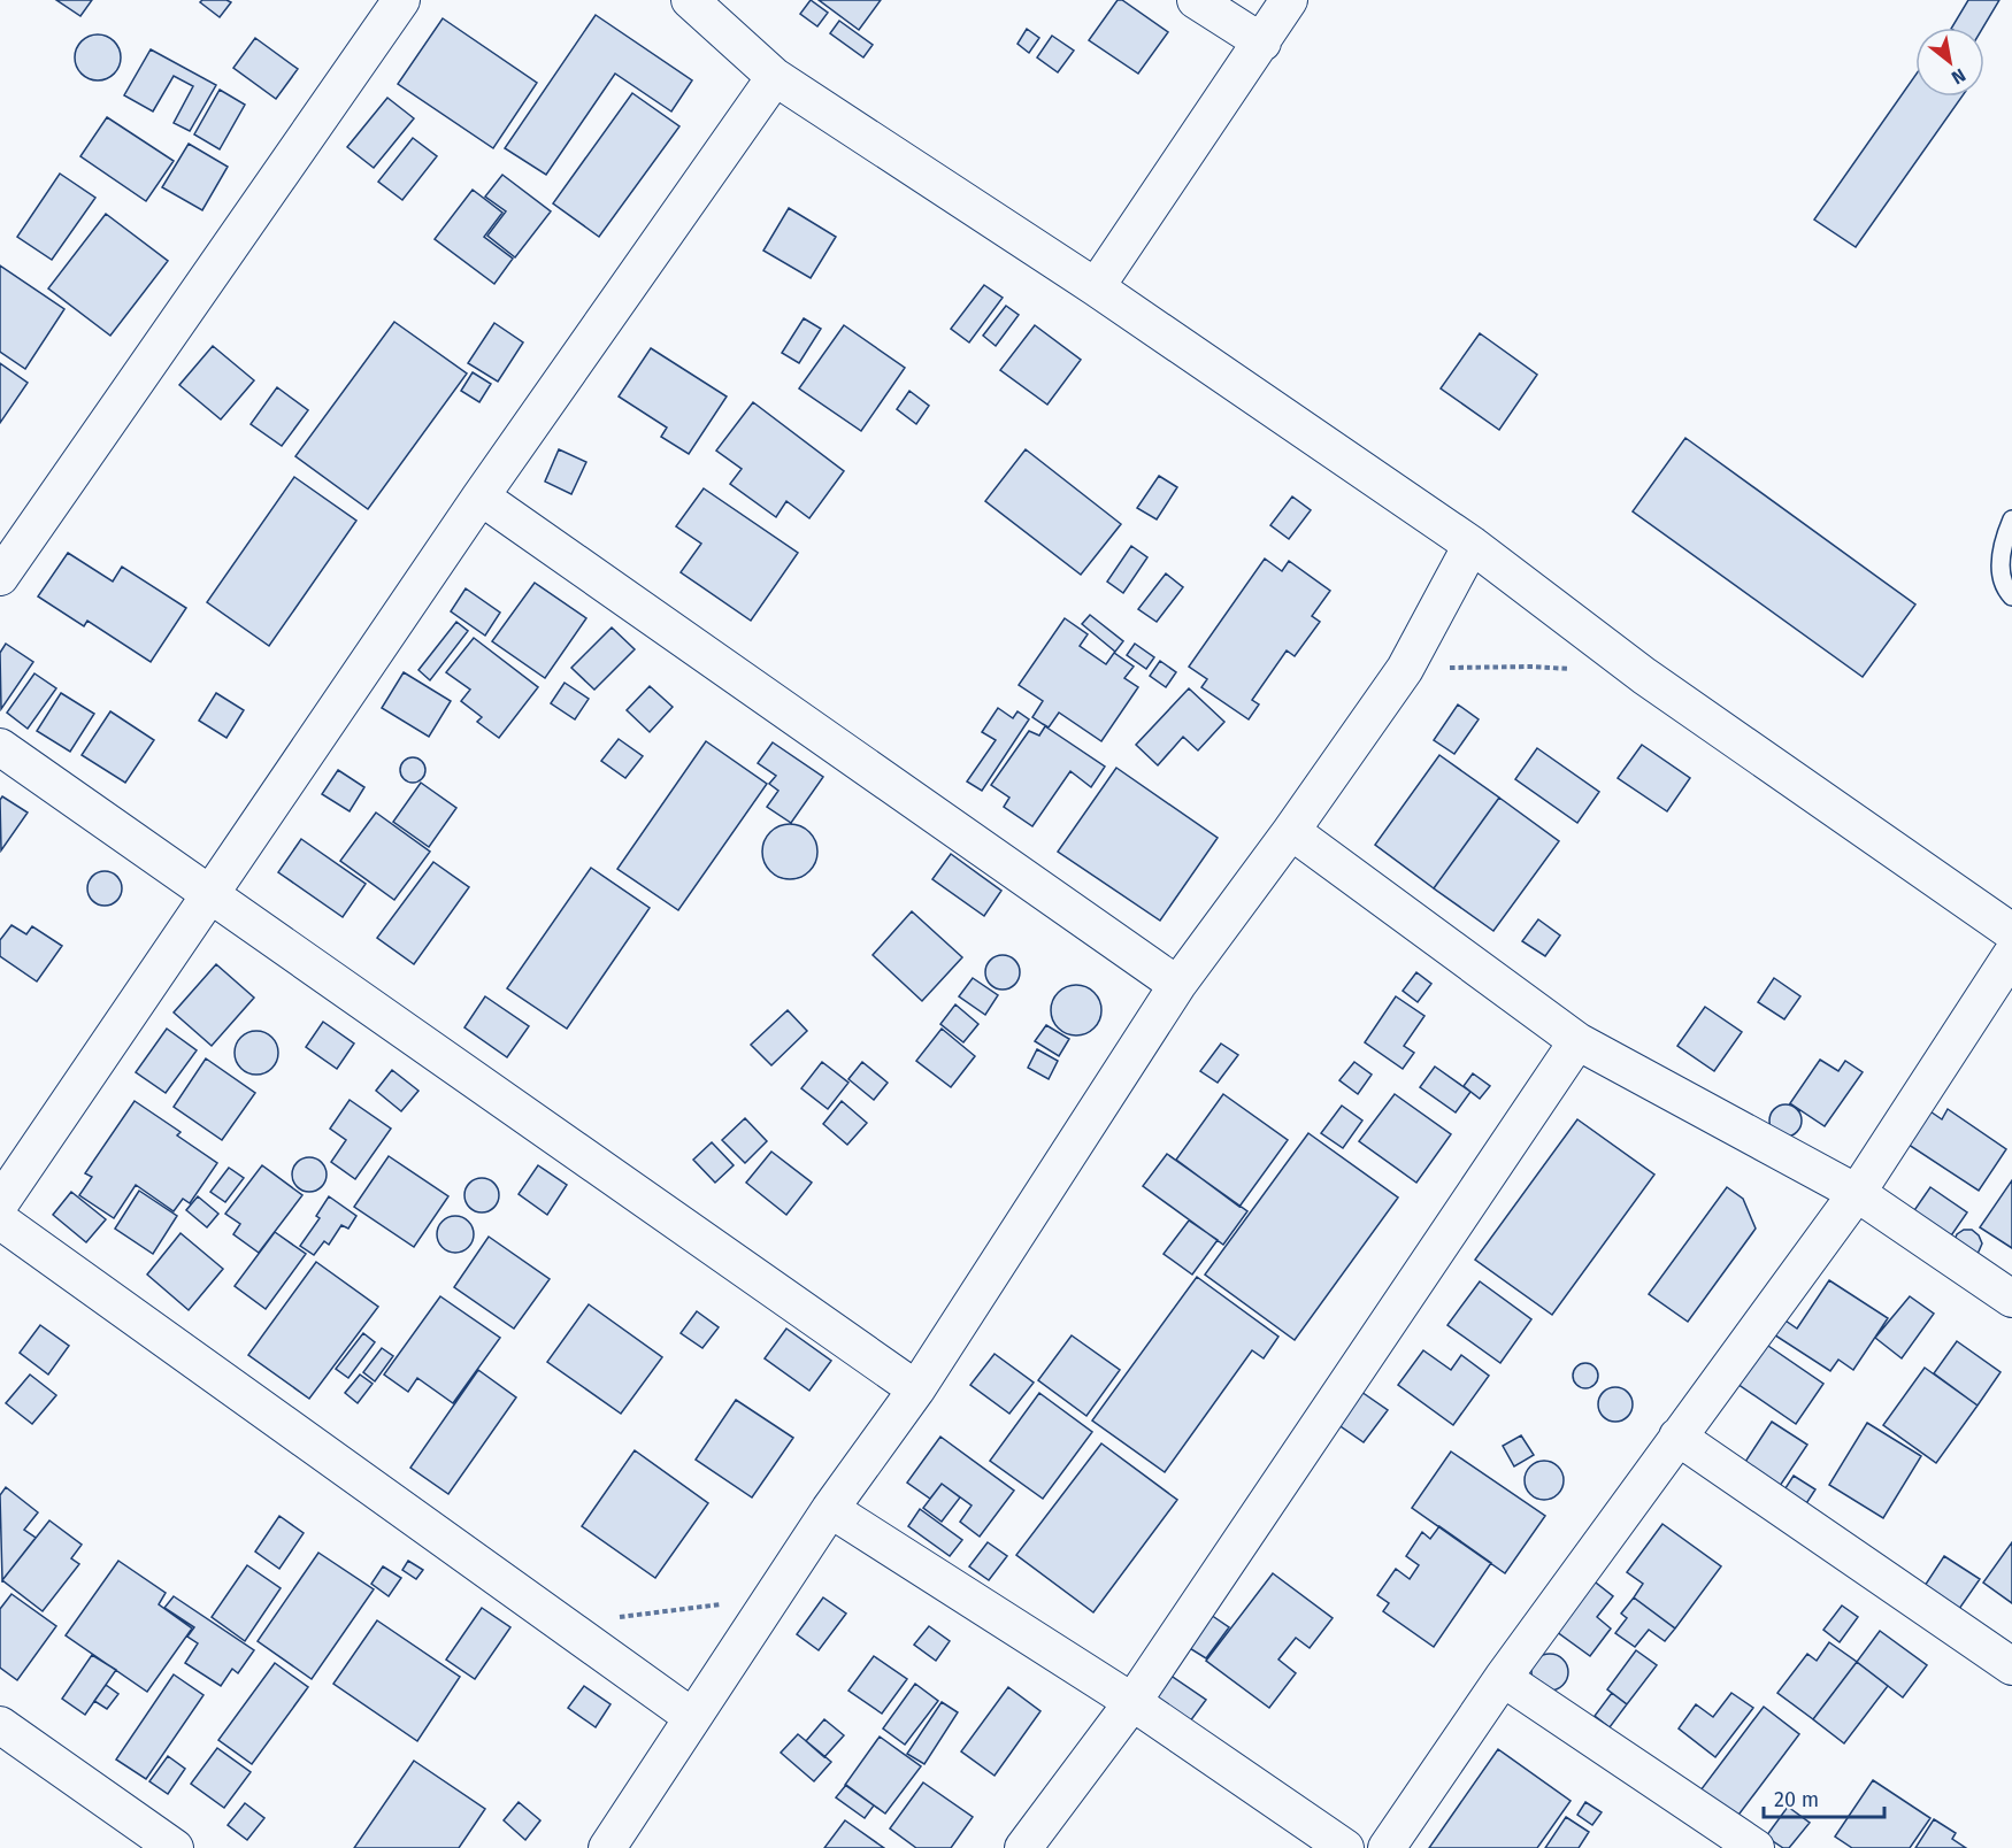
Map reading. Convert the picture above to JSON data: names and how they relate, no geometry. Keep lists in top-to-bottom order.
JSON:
{
  "scale_bar": "20 m",
  "north": "bottom right"
}
